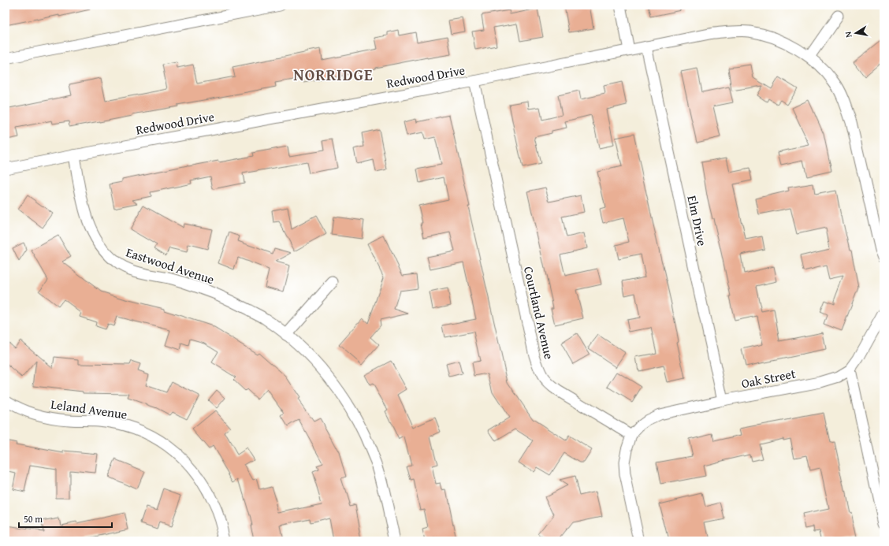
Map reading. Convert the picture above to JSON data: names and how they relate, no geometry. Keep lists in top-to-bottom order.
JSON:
{
  "streets": {
    "street": [
      "Redwood Drive",
      "Elm Drive",
      "Eastwood Avenue",
      "Courtland Avenue",
      "Oak Street",
      "Leland Avenue"
    ]
  },
  "crossings": [
    ["Redwood Drive", "Elm Drive"],
    ["Redwood Drive", "Eastwood Avenue"],
    ["Redwood Drive", "Courtland Avenue"],
    ["Elm Drive", "Oak Street"],
    ["Courtland Avenue", "Oak Street"]
  ],
  "districts": ["NORRIDGE"],
  "scale_bar": "50 m",
  "north": "left"
}
